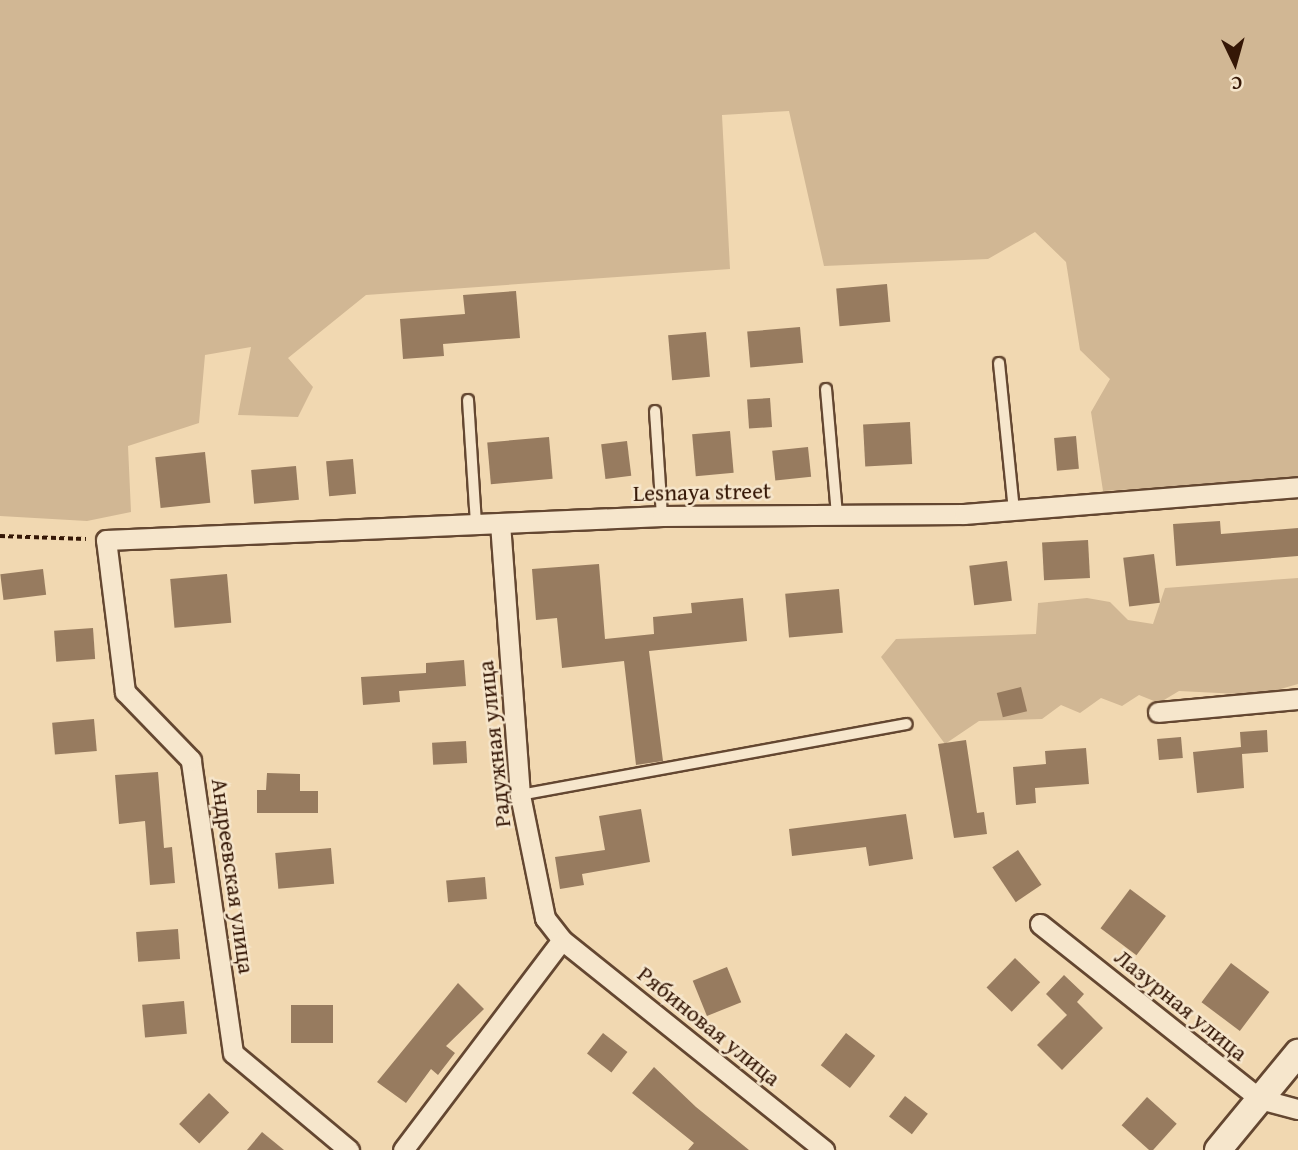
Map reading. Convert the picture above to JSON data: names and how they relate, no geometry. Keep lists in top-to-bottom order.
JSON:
{
  "streets": {
    "street": [
      "Lesnaya street",
      "Радужная улица",
      "Андреевская улица",
      "Лазурная улица",
      "Рябиновая улица"
    ]
  },
  "crossings": [
    ["Lesnaya street", "Радужная улица"],
    ["Lesnaya street", "Андреевская улица"],
    ["Радужная улица", "Рябиновая улица"]
  ],
  "north": "bottom"
}
